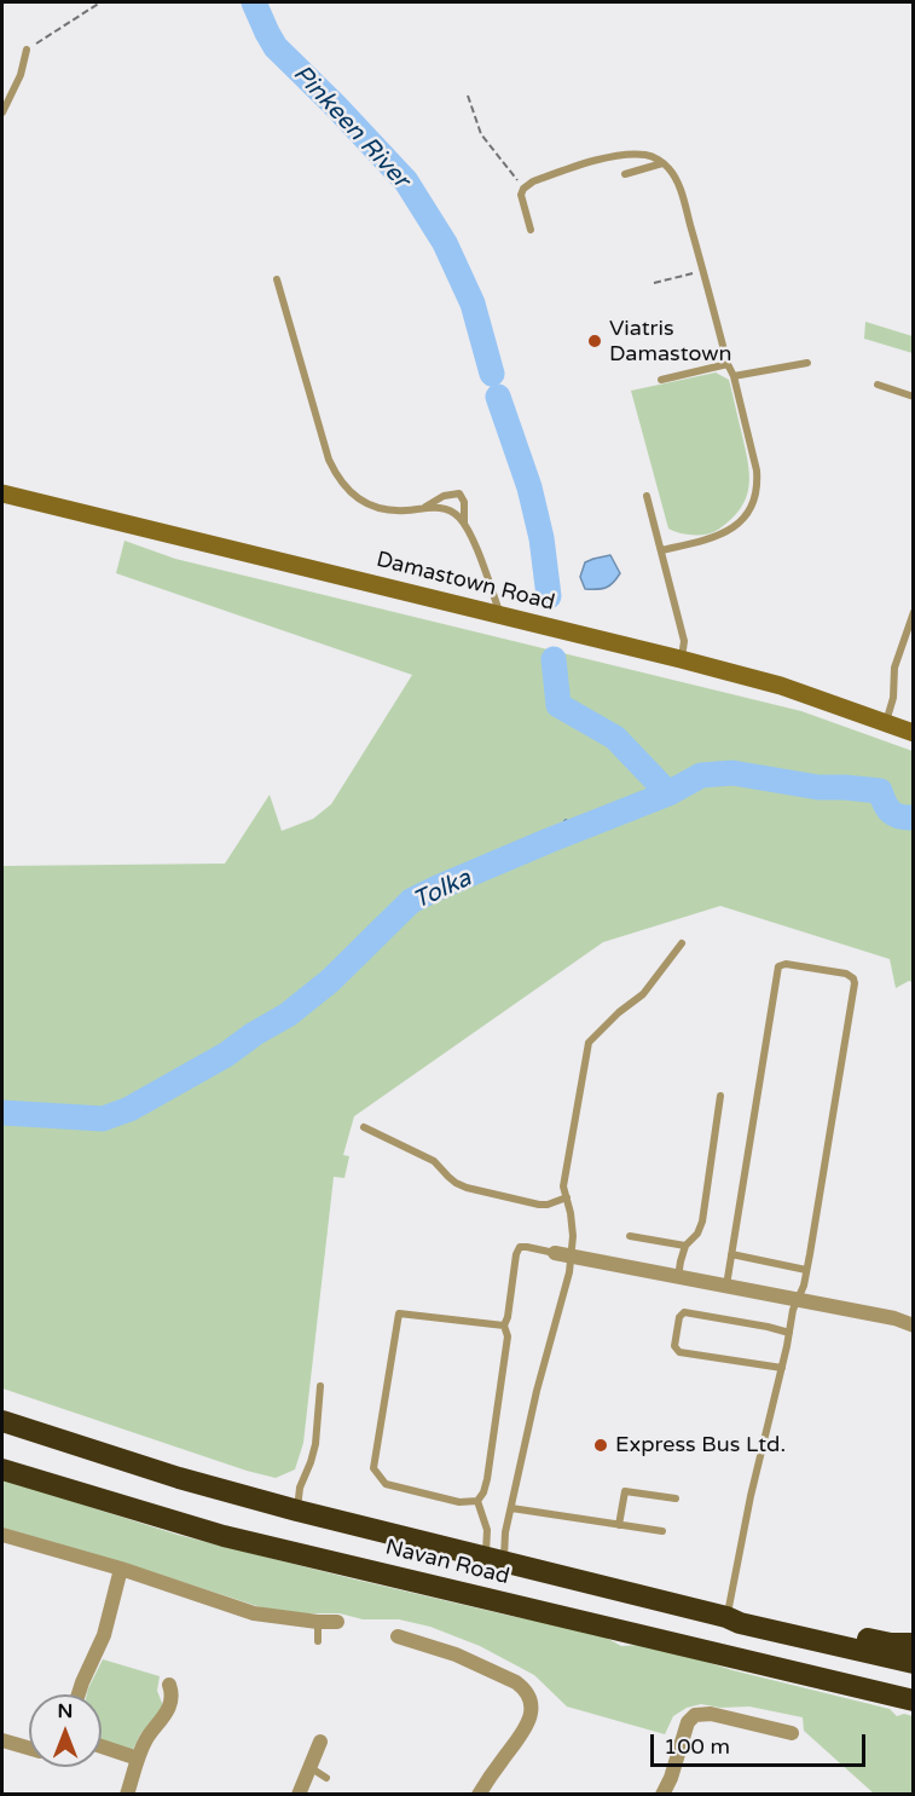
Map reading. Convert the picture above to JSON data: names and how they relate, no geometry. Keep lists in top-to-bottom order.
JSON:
{
  "streets": {
    "highway": ["Navan Road"],
    "street": ["Damastown Road"]
  },
  "water": ["Pinkeen River", "Tolka"],
  "places": ["Viatris Damastown", "Express Bus Ltd."],
  "scale_bar": "100 m",
  "north": "top"
}
